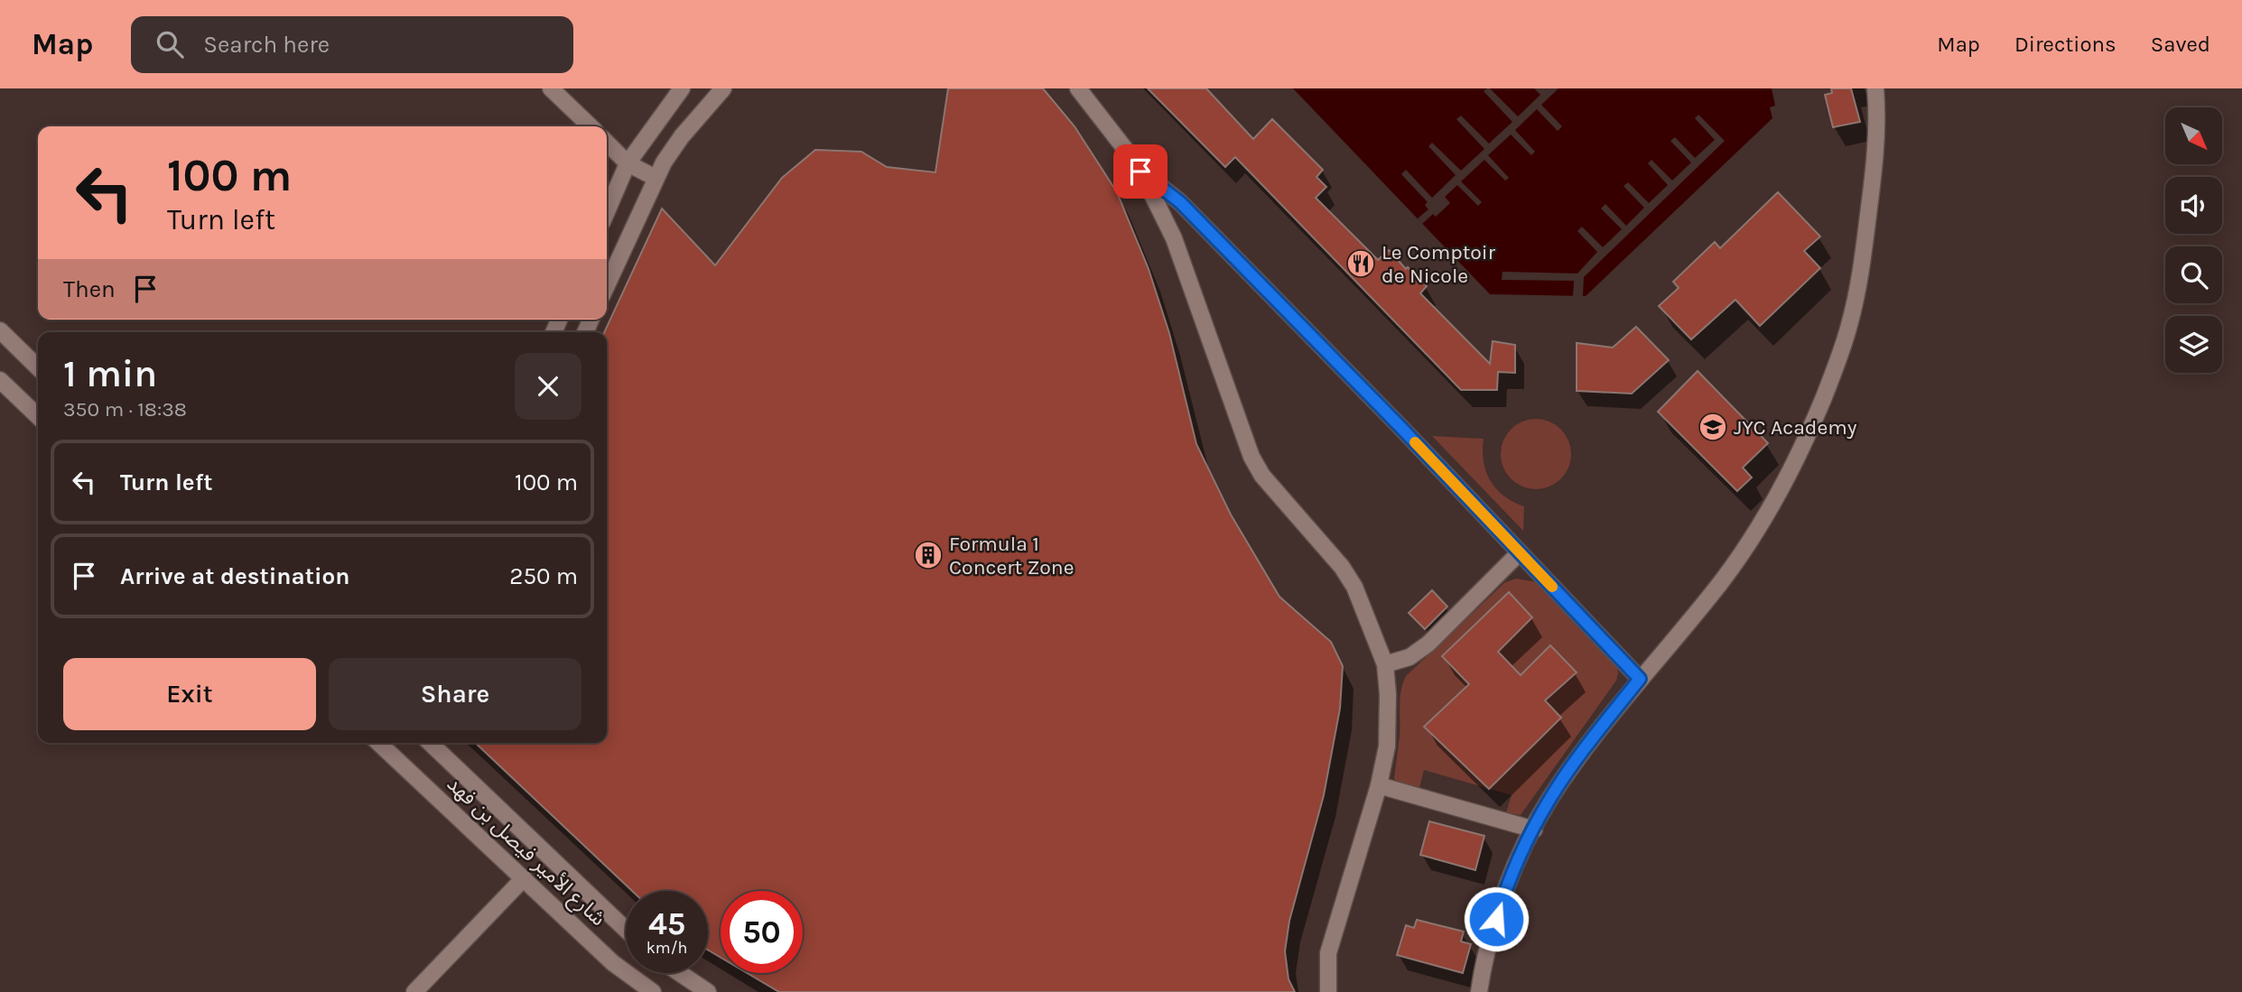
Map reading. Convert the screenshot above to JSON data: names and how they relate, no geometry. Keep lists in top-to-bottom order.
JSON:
{
  "streets": {
    "main road": ["شارع الأمير فيصل بن فهد"]
  },
  "places": {
    "restaurant": ["Le Comptoir de Nicole"],
    "school or university": ["JYC Academy"],
    "building": ["Formula 1 Concert Zone"]
  },
  "north": "bottom right",
  "page": {
    "header": "Map",
    "search": "Search here",
    "nav": ["Map", "Directions", "Saved"],
    "turn": ["100 m", "Turn left"],
    "then": "Then",
    "heading": ["1 min", "350 m · 18:38"],
    "list": [
      {
        "name": "Turn left",
        "value": "100 m"
      },
      {
        "name": "Arrive at destination",
        "value": "250 m"
      }
    ],
    "buttons": ["Exit", "Share"],
    "speed": "45 km/h",
    "limit": "50"
  }
}
